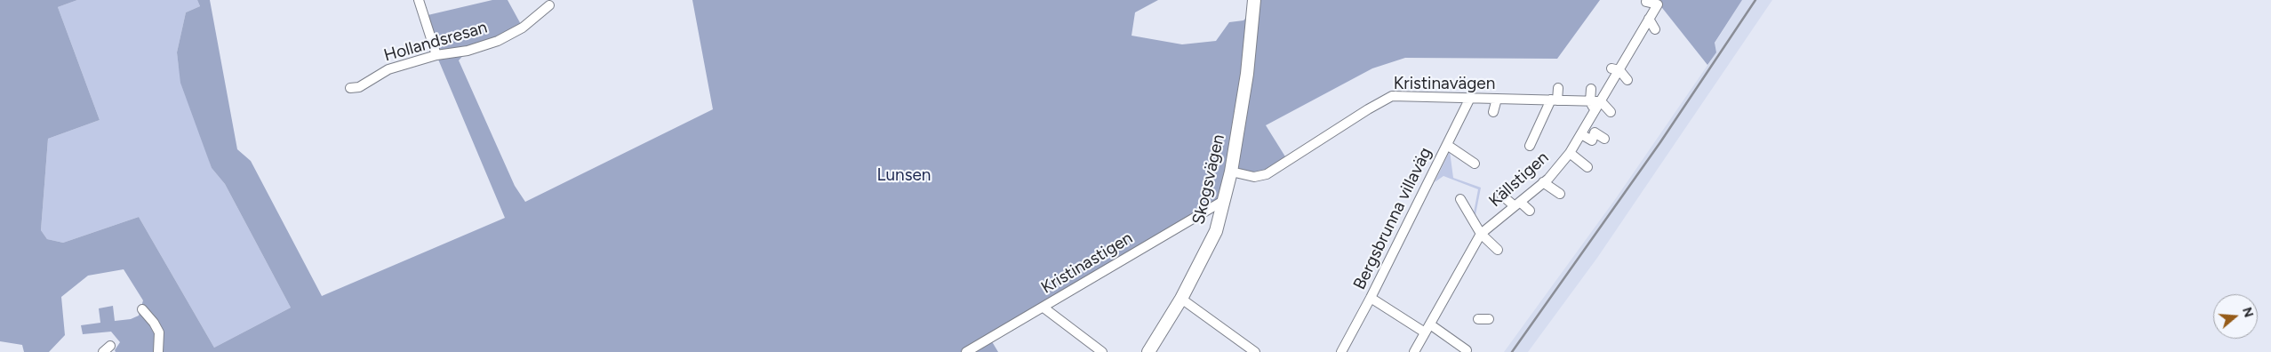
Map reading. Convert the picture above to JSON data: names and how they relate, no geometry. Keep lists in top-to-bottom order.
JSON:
{
  "streets": {
    "street": [
      "Hollandsresan",
      "Kristinavägen",
      "Skogsvägen",
      "Källstigen",
      "Bergsbrunna villaväg",
      "Kristinastigen"
    ]
  },
  "crossings": [
    ["Kristinavägen", "Skogsvägen"],
    ["Kristinavägen", "Källstigen"],
    ["Kristinavägen", "Bergsbrunna villaväg"],
    ["Skogsvägen", "Kristinastigen"]
  ],
  "parks": ["Lunsen"],
  "north": "right"
}
